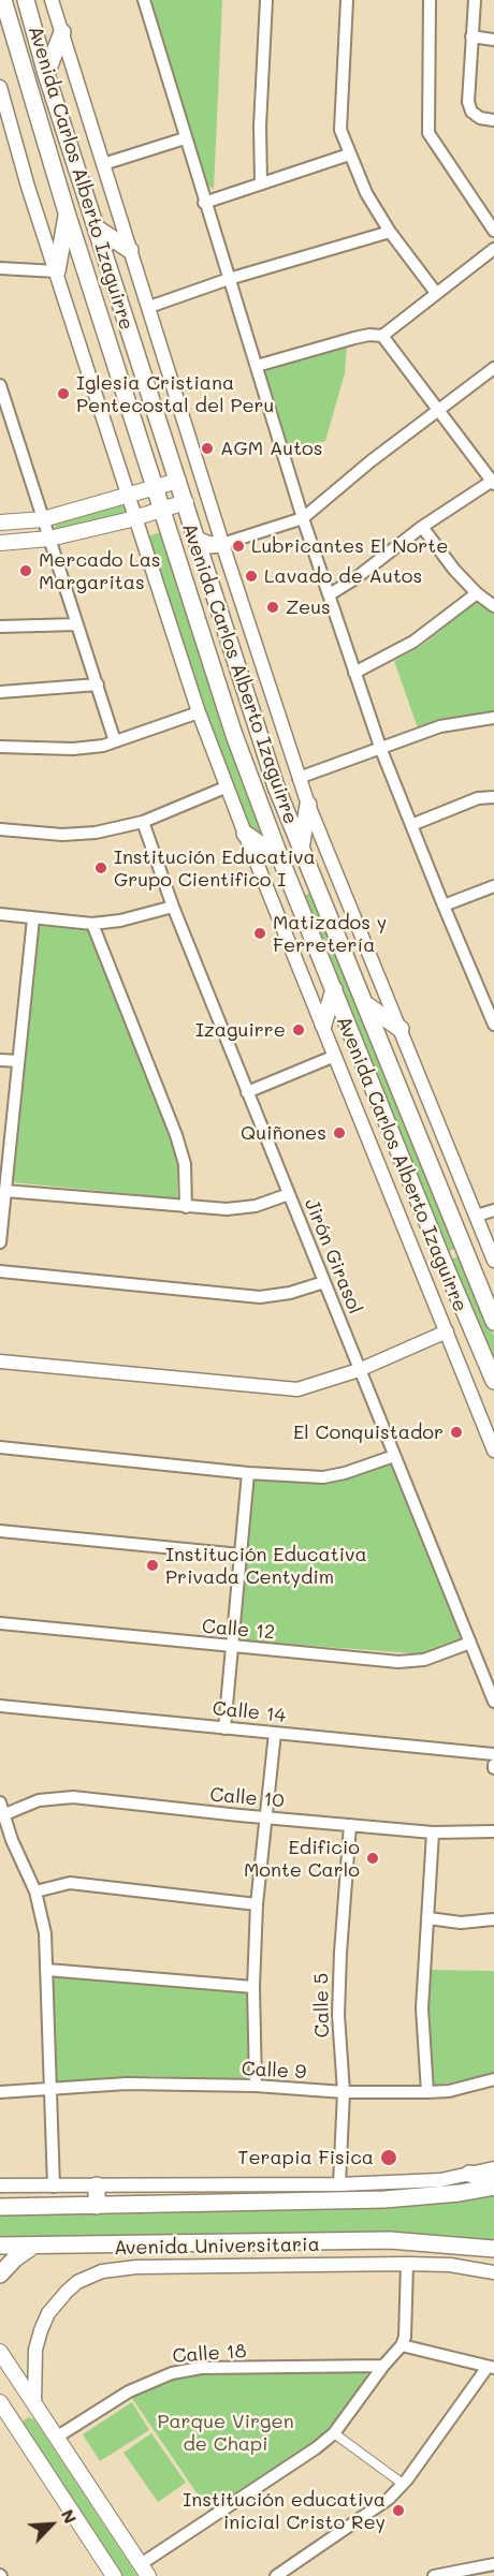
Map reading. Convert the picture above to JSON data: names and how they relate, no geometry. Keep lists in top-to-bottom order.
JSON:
{
  "streets": {
    "main road": ["Avenida Carlos Alberto Izaguirre", "Avenida Universitaria"],
    "street": [
      "Jirón Girasol",
      "Calle 12",
      "Calle 14",
      "Calle 10",
      "Calle 5",
      "Calle 9",
      "Calle 18"
    ]
  },
  "crossings": [
    ["Jirón Girasol", "Calle 12"],
    ["Calle 10", "Calle 5"],
    ["Calle 5", "Calle 9"]
  ],
  "parks": ["Parque Virgen de Chapi"],
  "places": [
    "Iglesia Cristiana Pentecostal del Peru",
    "AGM Autos",
    "Lubricantes El Norte",
    "Mercado Las Margaritas",
    "Lavado de Autos",
    "Zeus",
    "Institución Educativa Grupo Cientifico I",
    "Matizados y Ferretería",
    "Izaguirre",
    "Quiñones",
    "El Conquistador",
    "Institución Educativa Privada Centydim",
    "Edificio Monte Carlo",
    "Terapia Fisica",
    "Institución educativa inicial Cristo Rey"
  ],
  "north": "top right"
}
